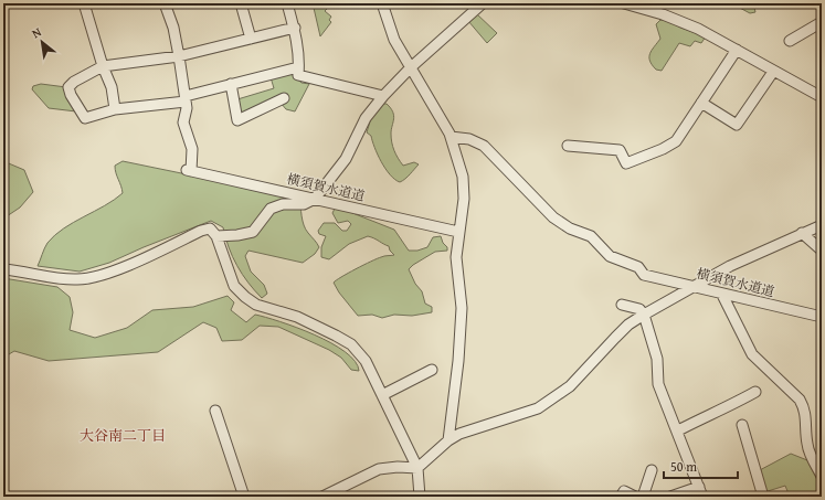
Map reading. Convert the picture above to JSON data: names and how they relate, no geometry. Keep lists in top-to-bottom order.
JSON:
{
  "streets": {
    "street": ["横須賀水道道"]
  },
  "districts": ["大谷南二丁目"],
  "scale_bar": "50 m",
  "north": "top left"
}
